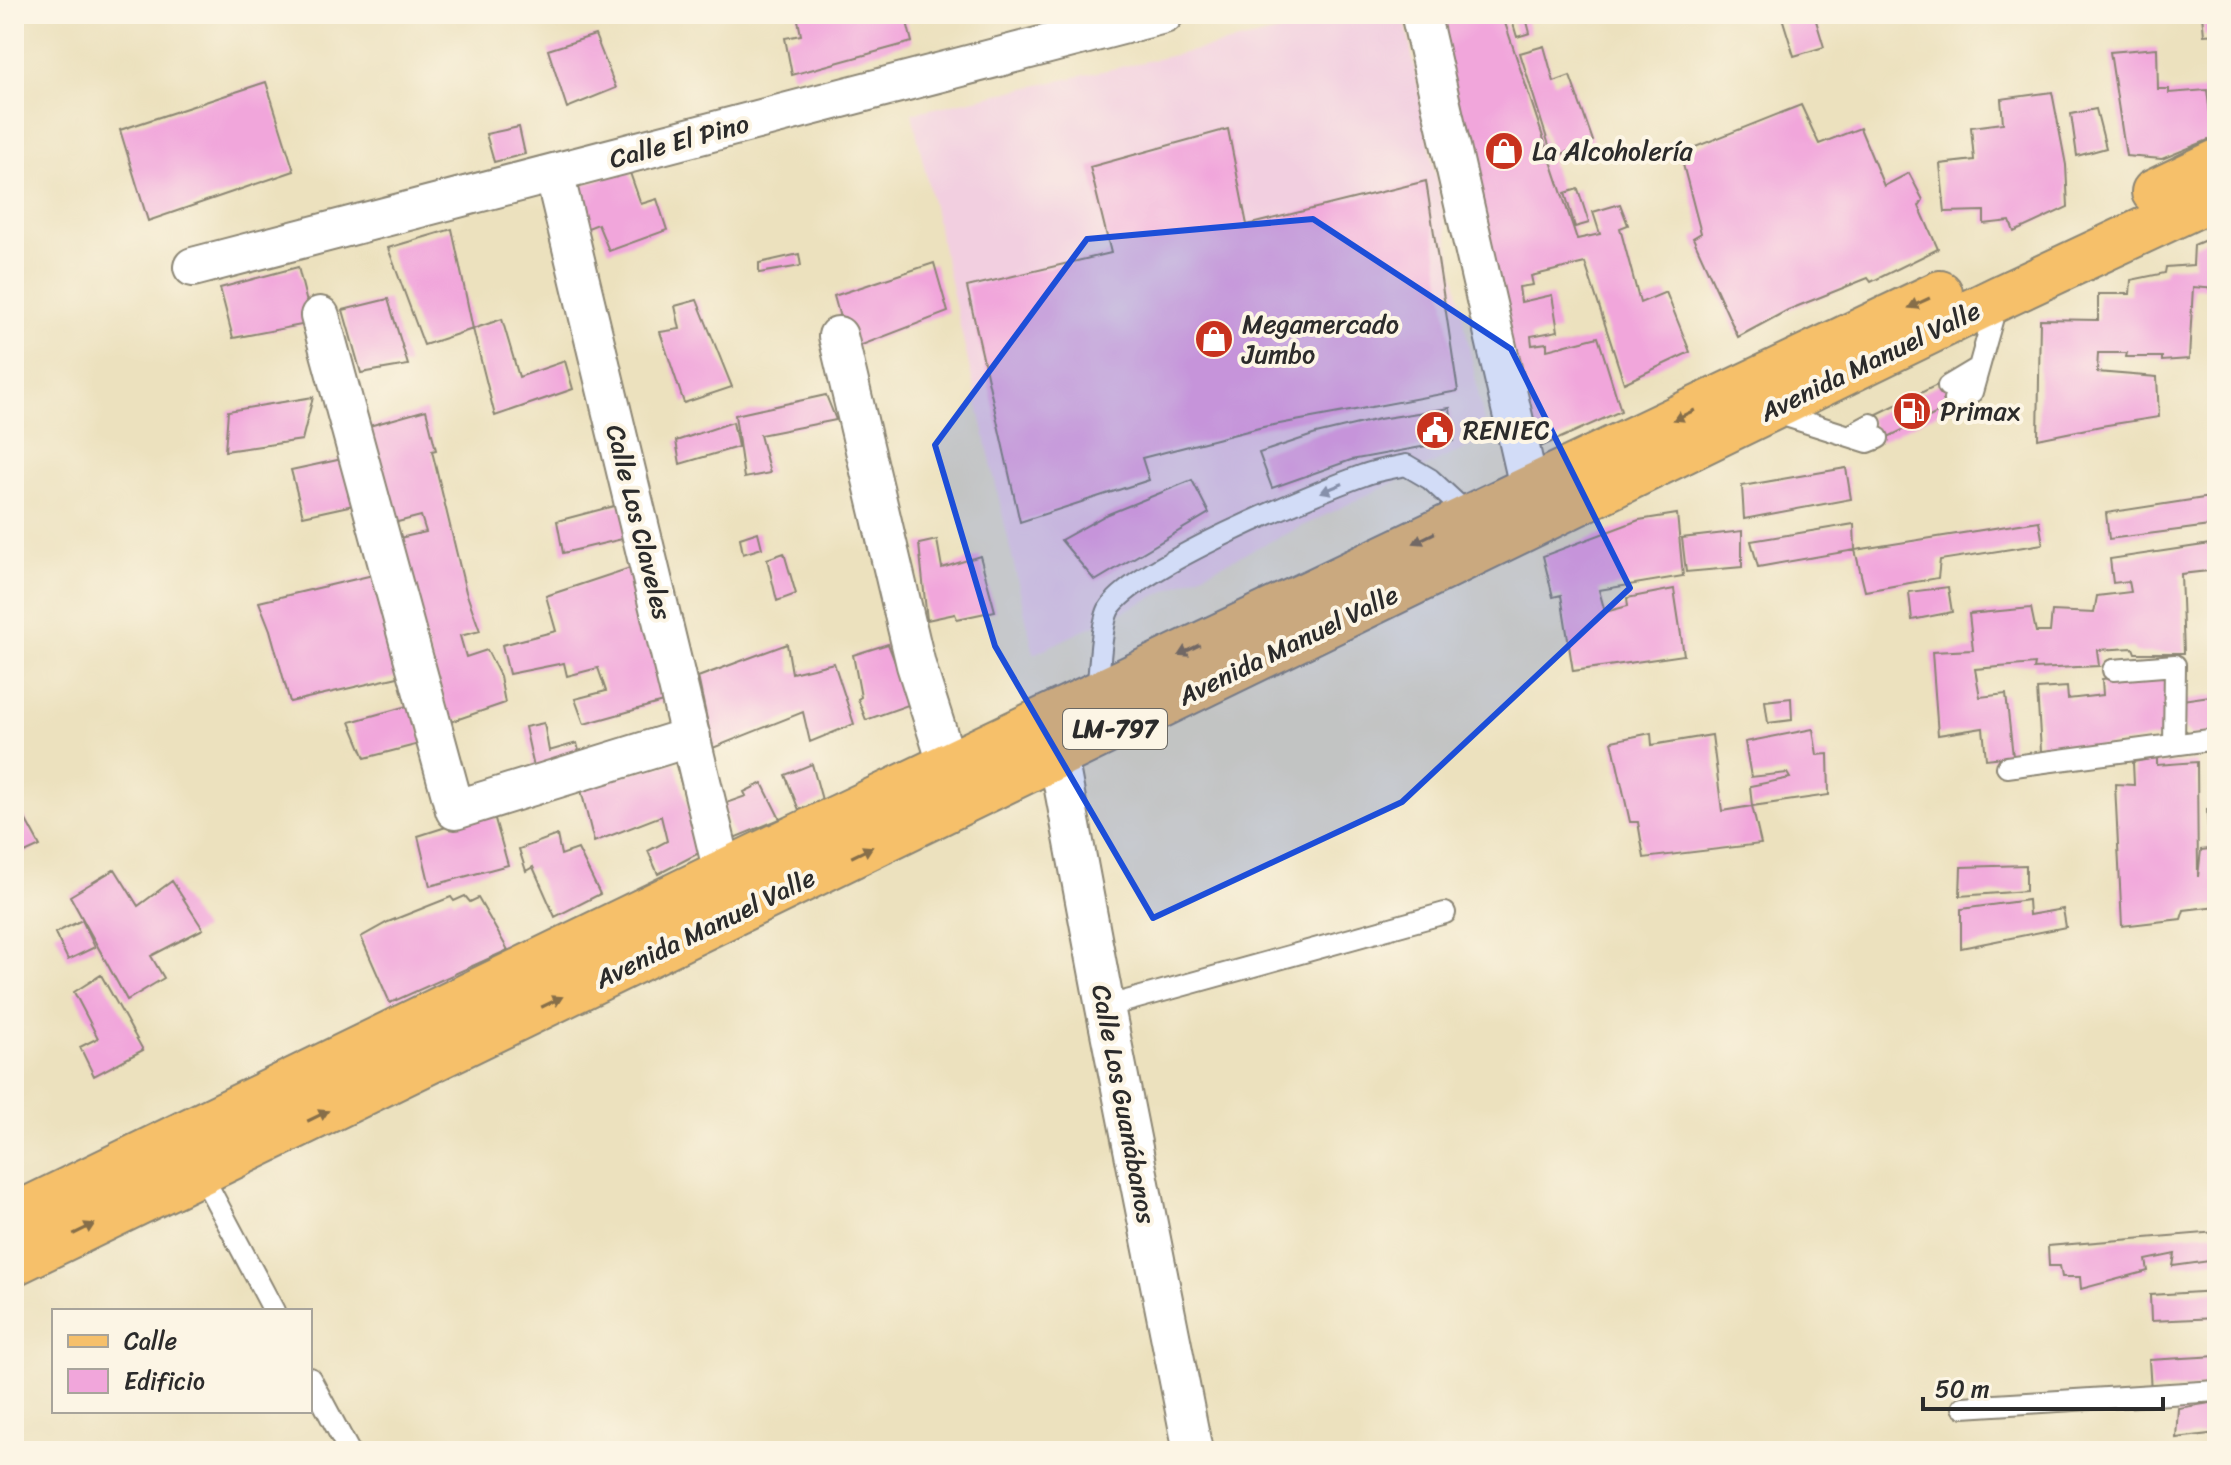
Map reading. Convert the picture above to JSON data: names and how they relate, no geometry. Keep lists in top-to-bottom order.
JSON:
{
  "streets": {
    "main road": ["Avenida Manuel Valle", "LM-797"],
    "street": ["Calle El Pino", "Calle Los Claveles", "Calle Los Guanábanos"]
  },
  "crossings": [
    ["Calle El Pino", "Calle Los Claveles"],
    ["Avenida Manuel Valle", "Calle Los Claveles"],
    ["Avenida Manuel Valle", "Calle Los Guanábanos"]
  ],
  "places": {
    "shop": ["La Alcoholería", "Megamercado Jumbo"],
    "fuel station": ["Primax"],
    "public building": ["RENIEC"]
  },
  "legend": ["Calle", "Edificio"],
  "scale_bar": "50 m"
}
